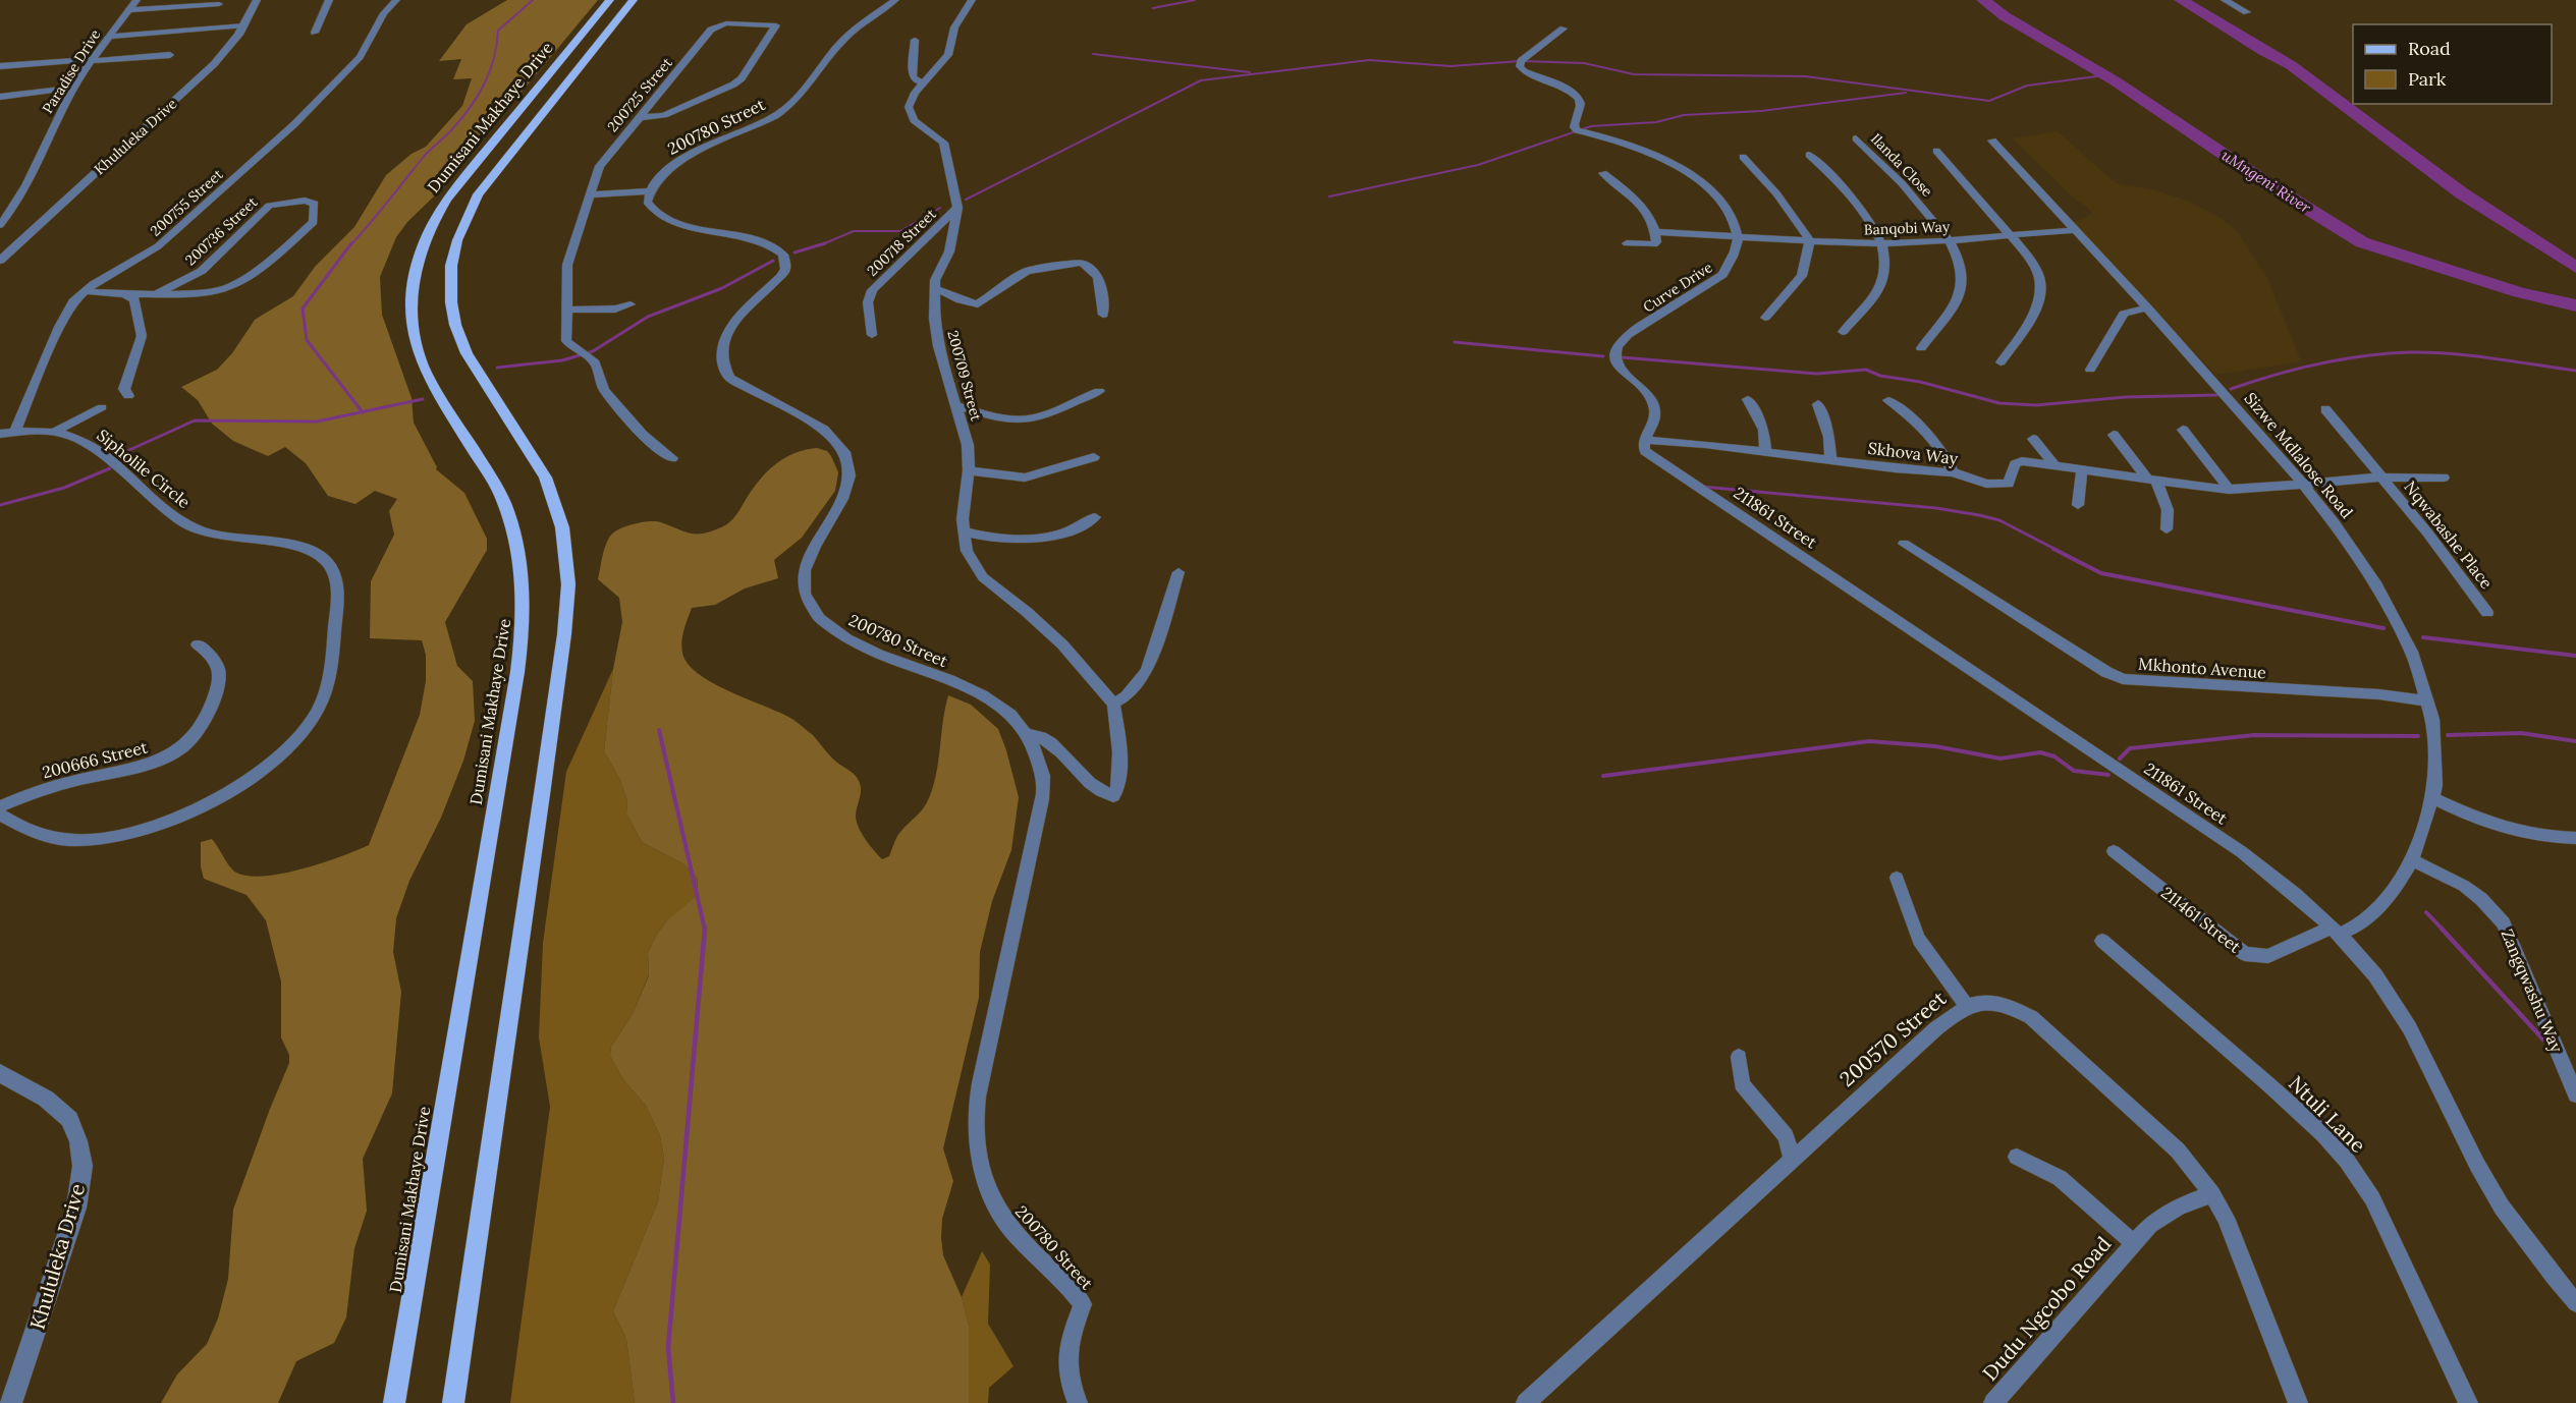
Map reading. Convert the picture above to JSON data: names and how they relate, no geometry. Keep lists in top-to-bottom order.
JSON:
{
  "streets": {
    "main road": ["Dumisani Makhaye Drive"],
    "street": [
      "Paradise Drive",
      "200725 Street",
      "200780 Street",
      "Khululeka Drive",
      "Ilanda Close",
      "200755 Street",
      "Banqobi Way",
      "200736 Street",
      "200718 Street",
      "Curve Drive",
      "200709 Street",
      "Skhova Way",
      "Sizwe Mdlalose Road",
      "Sipholile Circle",
      "211861 Street",
      "Nqwabashe Place",
      "Mkhonto Avenue",
      "200666 Street",
      "211461 Street",
      "Zangqwashu Way",
      "200570 Street",
      "Ntuli Lane",
      "Dudu Ngcobo Road"
    ]
  },
  "crossings": [
    ["Ilanda Close", "Banqobi Way"],
    ["200755 Street", "Sipholile Circle"],
    ["Banqobi Way", "Curve Drive"],
    ["Banqobi Way", "Sizwe Mdlalose Road"],
    ["200718 Street", "200709 Street"],
    ["Curve Drive", "Skhova Way"],
    ["Curve Drive", "211861 Street"],
    ["Skhova Way", "Sizwe Mdlalose Road"],
    ["Skhova Way", "211861 Street"],
    ["Skhova Way", "Nqwabashe Place"],
    ["Sizwe Mdlalose Road", "211861 Street"],
    ["Sizwe Mdlalose Road", "Nqwabashe Place"],
    ["Sizwe Mdlalose Road", "Mkhonto Avenue"],
    ["Sizwe Mdlalose Road", "211461 Street"],
    ["Sizwe Mdlalose Road", "Zangqwashu Way"],
    ["211861 Street", "211461 Street"],
    ["200570 Street", "Dudu Ngcobo Road"]
  ],
  "water": ["uMngeni River"],
  "legend": ["Road", "Park"]
}
